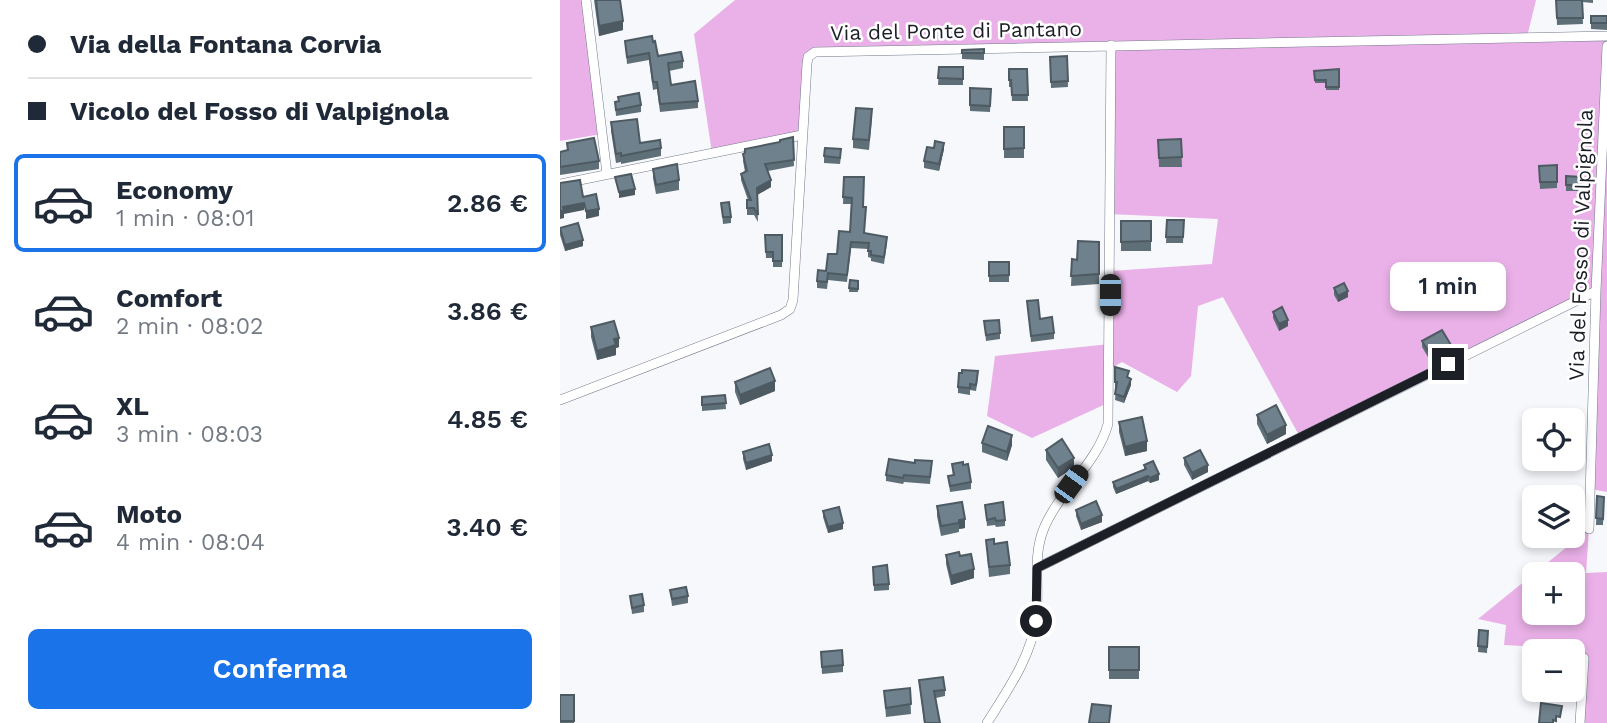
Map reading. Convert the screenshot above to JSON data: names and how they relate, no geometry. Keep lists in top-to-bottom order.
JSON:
{
  "streets": {
    "street": ["Via del Ponte di Pantano", "Via del Fosso di Valpignola"]
  },
  "page": {
    "banner": ["Via della Fontana Corvia", "Vicolo del Fosso di Valpignola"],
    "list": [
      {
        "name": "Economy",
        "note": "1 min · 08:01",
        "value": "2.86 €"
      },
      {
        "name": "Comfort",
        "note": "2 min · 08:02",
        "value": "3.86 €"
      },
      {
        "name": "XL",
        "note": "3 min · 08:03",
        "value": "4.85 €"
      },
      {
        "name": "Moto",
        "note": "4 min · 08:04",
        "value": "3.40 €"
      }
    ],
    "bubble": "1 min",
    "map_buttons": ["+", "−"],
    "buttons": "Conferma"
  }
}
